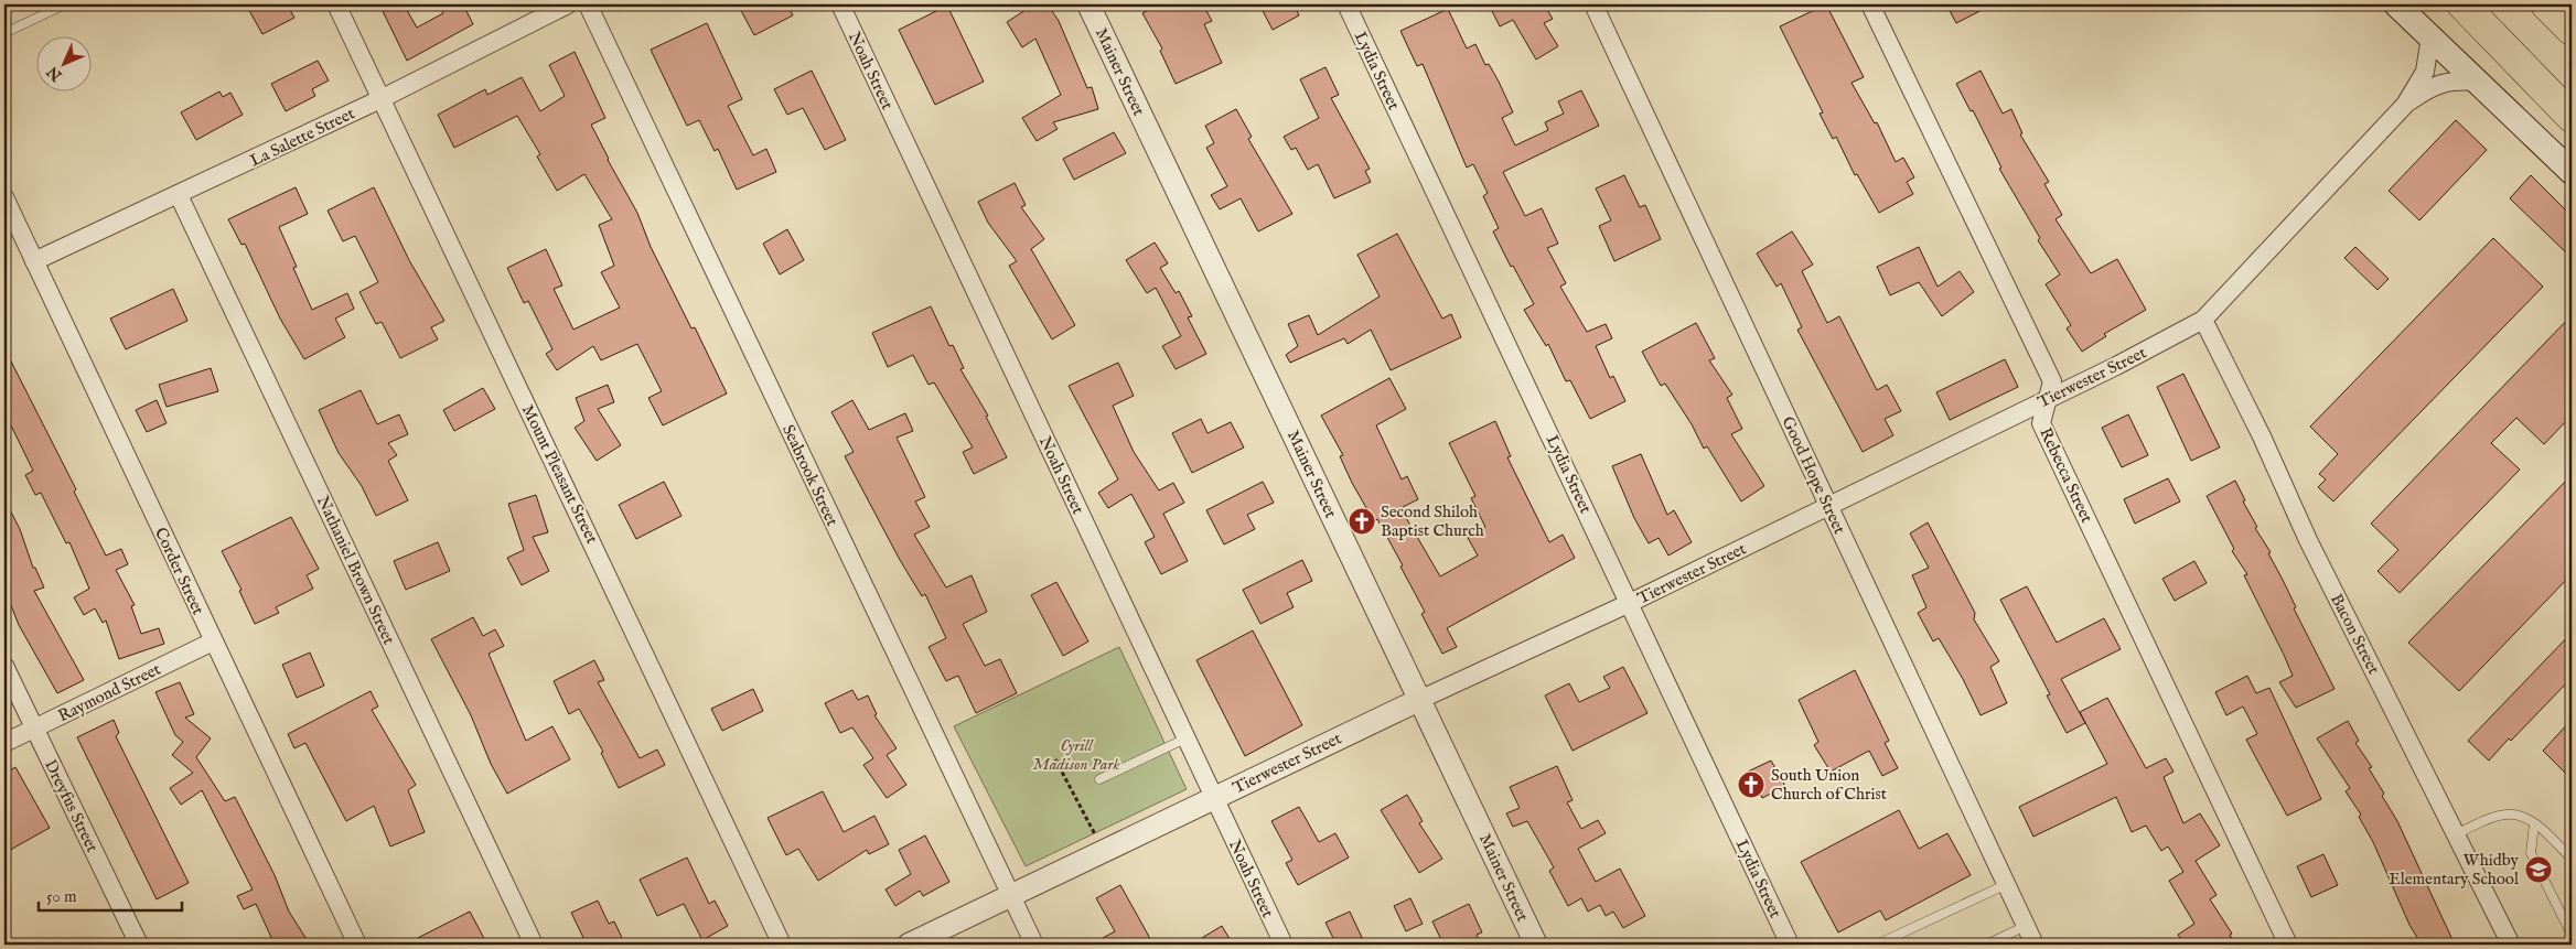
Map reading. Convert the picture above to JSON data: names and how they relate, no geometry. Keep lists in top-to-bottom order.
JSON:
{
  "streets": {
    "street": [
      "Noah Street",
      "Lydia Street",
      "Mainer Street",
      "La Salette Street",
      "Tierwester Street",
      "Mount Pleasant Street",
      "Seabrook Street",
      "Good Hope Street",
      "Rebecca Street",
      "Nathaniel Brown Street",
      "Corder Street",
      "Bacon Street",
      "Raymond Street",
      "Dreyfus Street"
    ]
  },
  "crossings": [
    ["Noah Street", "Tierwester Street"],
    ["Lydia Street", "Tierwester Street"],
    ["Mainer Street", "Tierwester Street"],
    ["La Salette Street", "Mount Pleasant Street"],
    ["La Salette Street", "Nathaniel Brown Street"],
    ["La Salette Street", "Corder Street"],
    ["Tierwester Street", "Seabrook Street"],
    ["Tierwester Street", "Good Hope Street"],
    ["Tierwester Street", "Rebecca Street"],
    ["Tierwester Street", "Bacon Street"],
    ["Corder Street", "Raymond Street"],
    ["Raymond Street", "Dreyfus Street"]
  ],
  "parks": ["Cyrill Madison Park"],
  "places": {
    "church": ["Second Shiloh Baptist Church", "South Union Church of Christ"],
    "school or university": ["Whidby Elementary School"]
  },
  "scale_bar": "50 m",
  "north": "bottom left"
}
